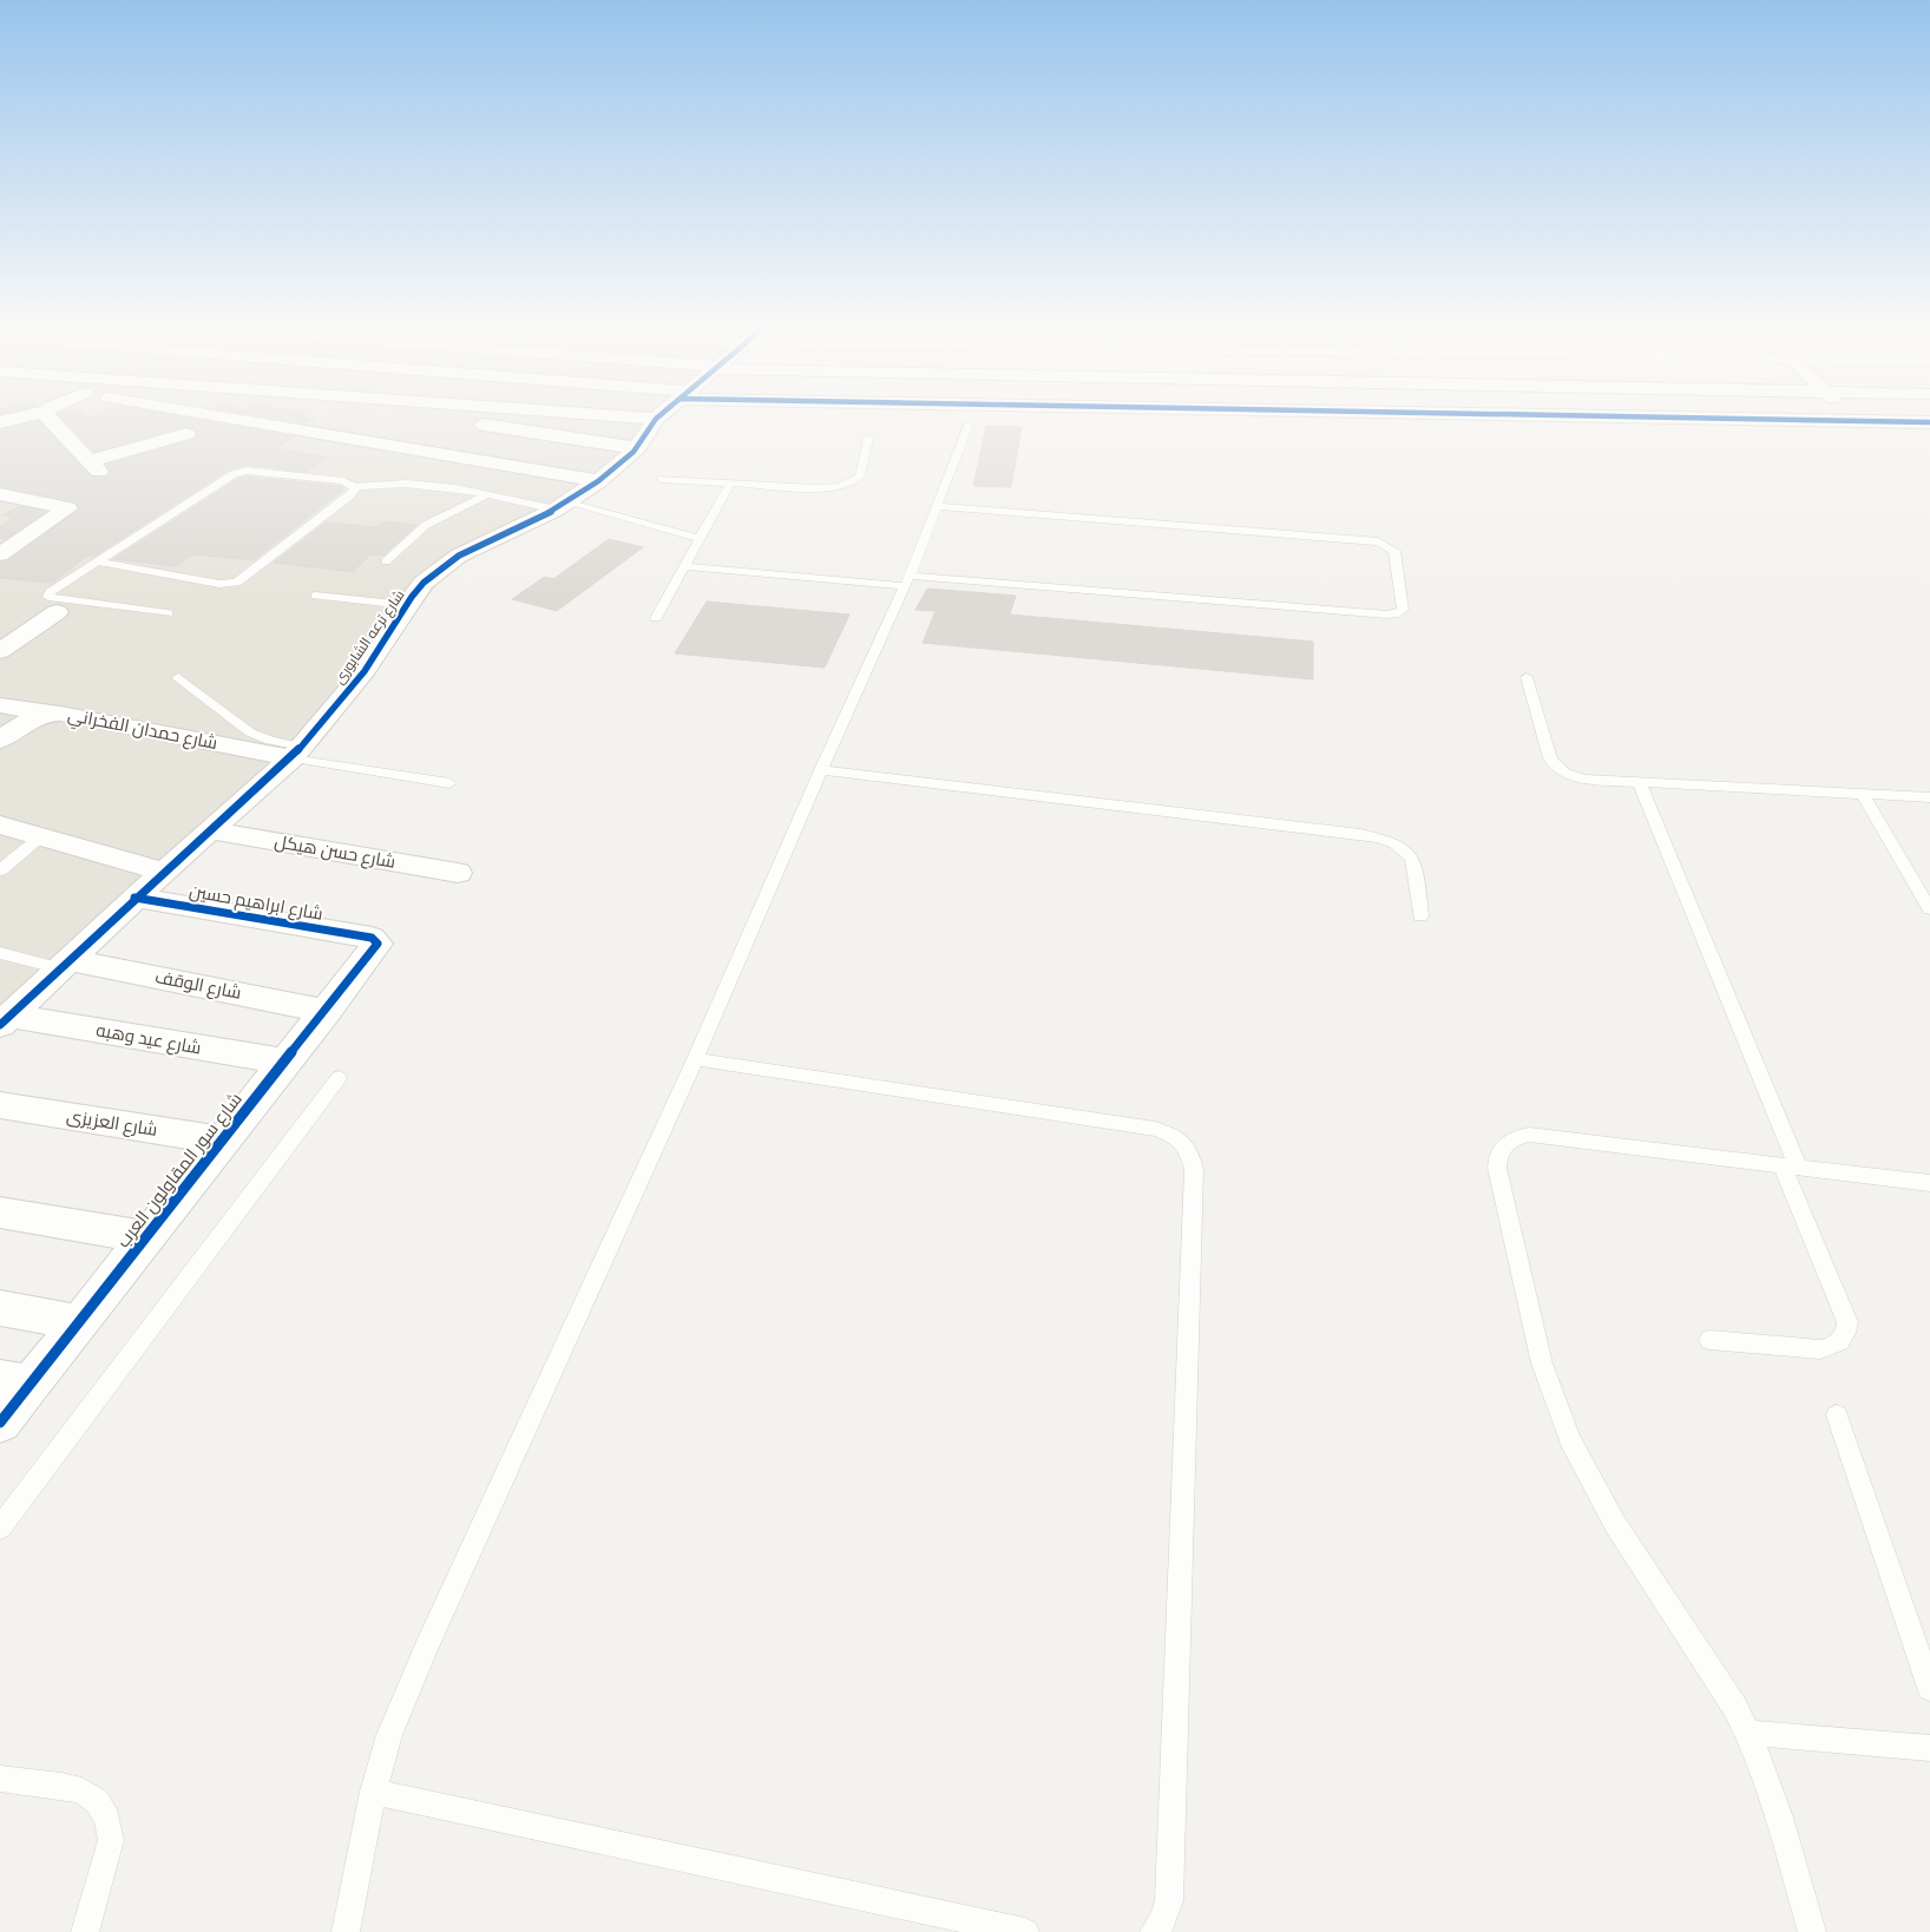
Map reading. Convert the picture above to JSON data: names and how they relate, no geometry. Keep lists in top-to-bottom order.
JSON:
{
  "streets": {
    "street": [
      "شارع ترعه الشابورى",
      "شارع حمدان الفخراني",
      "شارع حسن هيكل",
      "شارع ابراهيم حسين",
      "شارع الوقف",
      "شارع عيد وهبه",
      "شارع العزيزى",
      "شارع سور المقاولون العرب"
    ]
  },
  "crossings": [
    ["شارع ترعه الشابورى", "شارع حمدان الفخراني"],
    ["شارع ترعه الشابورى", "شارع حسن هيكل"],
    ["شارع ترعه الشابورى", "شارع ابراهيم حسين"],
    ["شارع ترعه الشابورى", "شارع الوقف"],
    ["شارع ترعه الشابورى", "شارع عيد وهبه"],
    ["شارع ابراهيم حسين", "شارع سور المقاولون العرب"],
    ["شارع الوقف", "شارع سور المقاولون العرب"],
    ["شارع عيد وهبه", "شارع سور المقاولون العرب"],
    ["شارع العزيزى", "شارع سور المقاولون العرب"]
  ]
}
